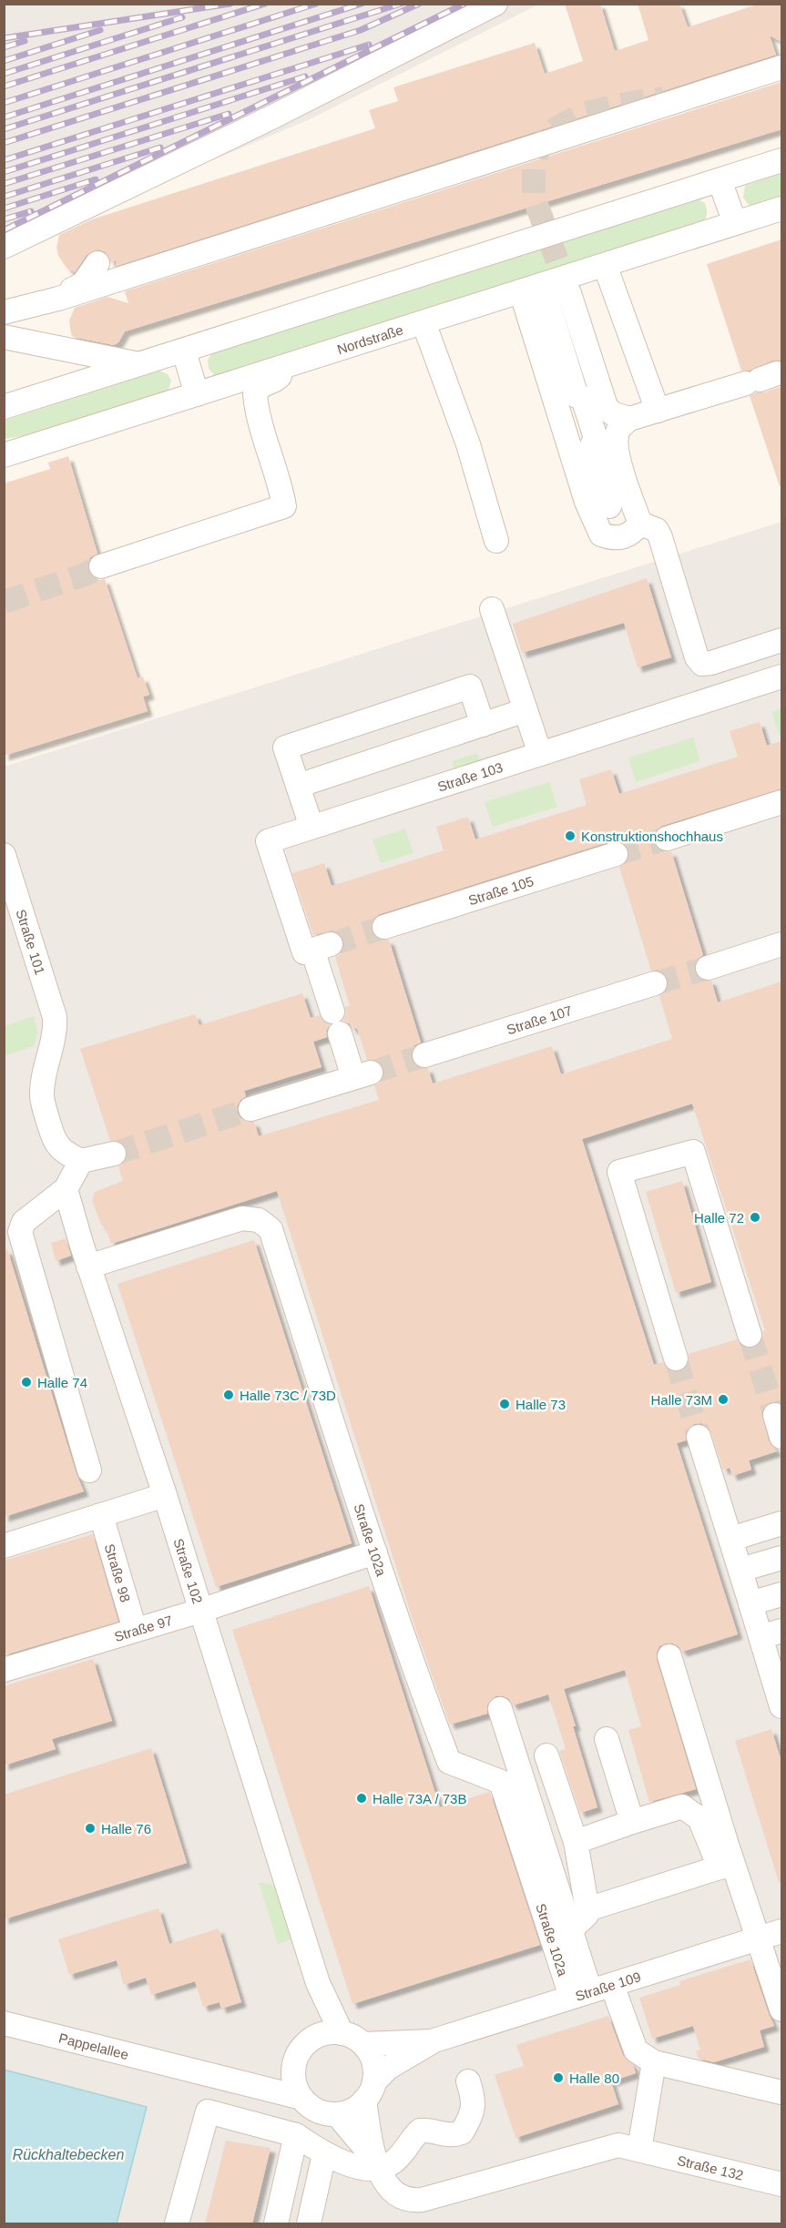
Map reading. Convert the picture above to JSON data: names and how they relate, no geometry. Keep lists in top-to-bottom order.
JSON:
{
  "streets": {
    "street": [
      "Nordstraße",
      "Straße 103",
      "Straße 105",
      "Straße 101",
      "Straße 107",
      "Straße 102a",
      "Straße 102",
      "Straße 98",
      "Straße 97",
      "Straße 109",
      "Pappelallee",
      "Straße 132"
    ]
  },
  "crossings": [
    ["Straße 102a", "Straße 102"],
    ["Straße 102a", "Straße 97"],
    ["Straße 102a", "Straße 109"],
    ["Straße 102", "Straße 97"],
    ["Straße 102", "Pappelallee"],
    ["Straße 102", "Straße 132"],
    ["Straße 98", "Straße 97"],
    ["Pappelallee", "Straße 132"]
  ],
  "water": ["Rückhaltebecken"],
  "places": [
    "Konstruktionshochhaus",
    "Halle 72",
    "Halle 74",
    "Halle 73C / 73D",
    "Halle 73M",
    "Halle 73",
    "Halle 73A / 73B",
    "Halle 76",
    "Halle 80"
  ]
}
